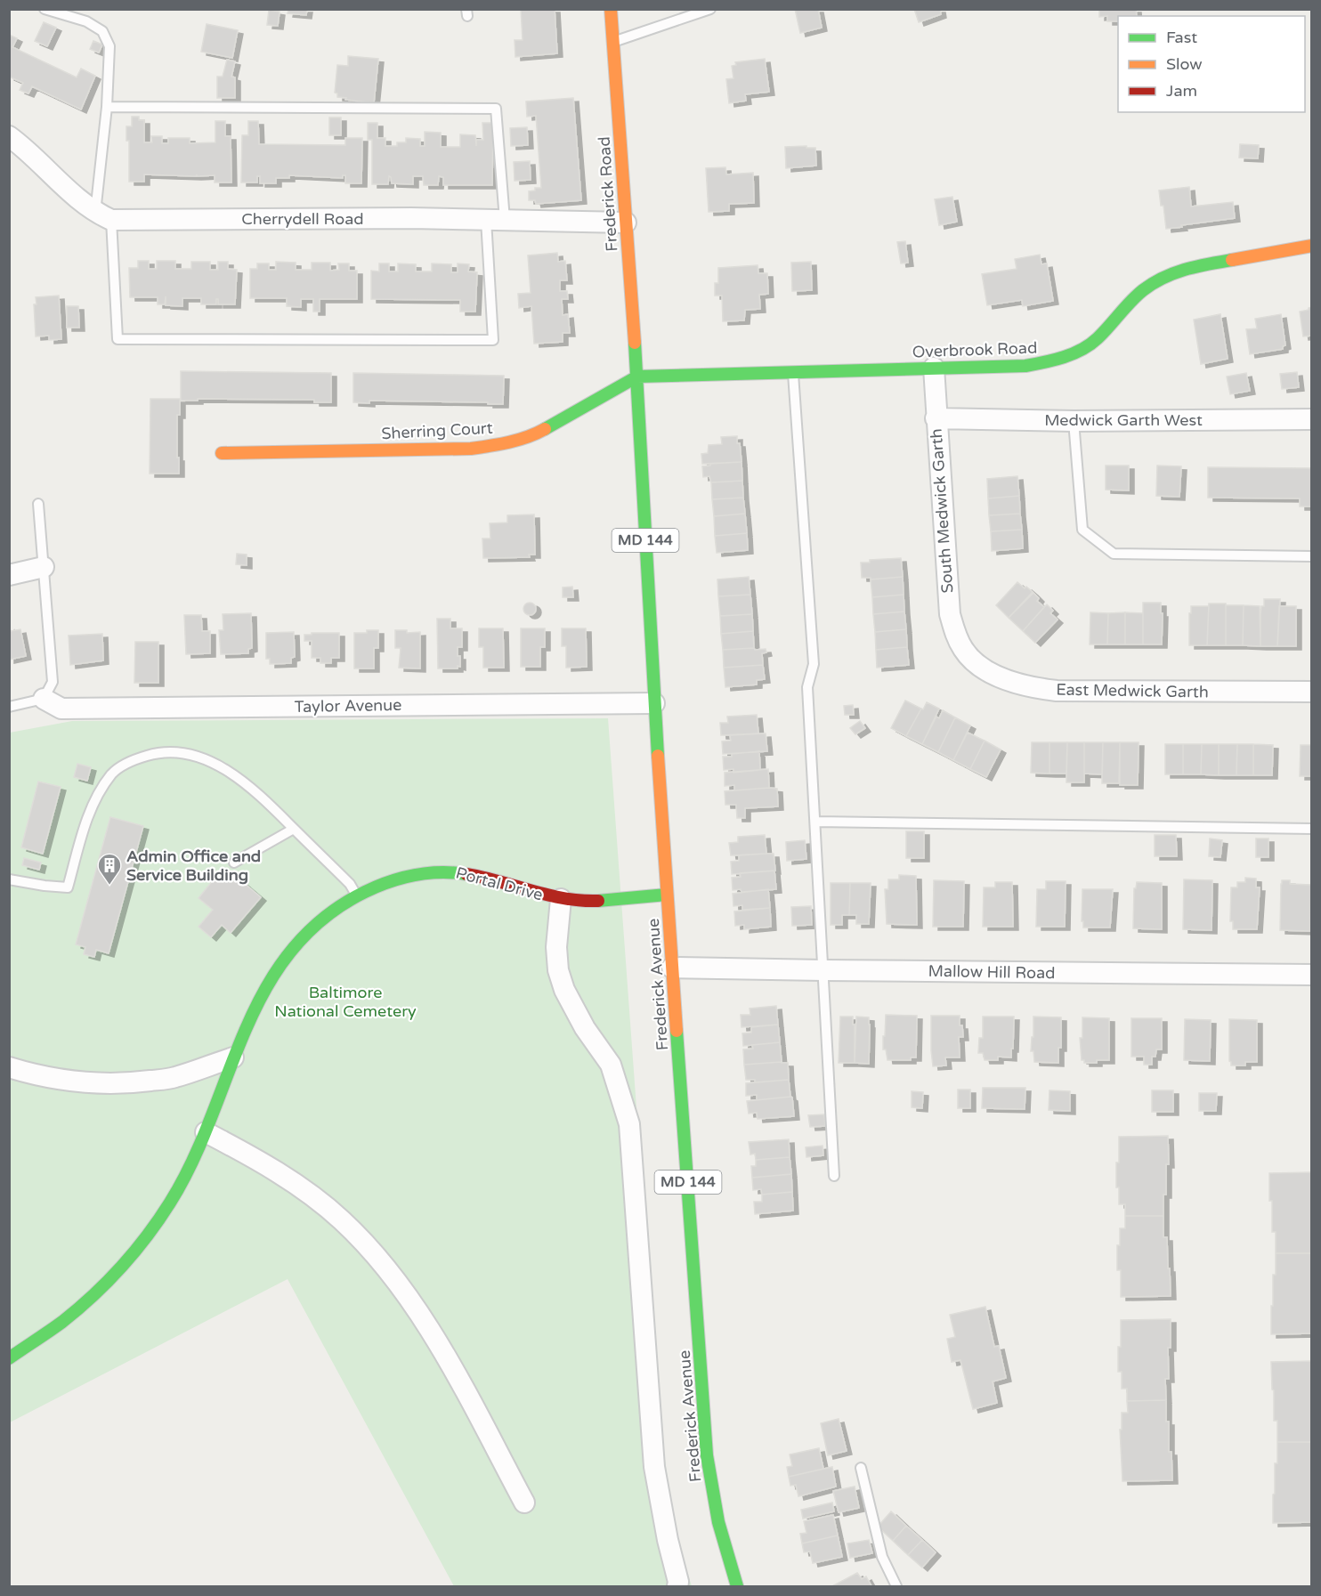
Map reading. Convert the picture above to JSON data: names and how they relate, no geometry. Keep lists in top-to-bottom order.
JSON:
{
  "streets": {
    "street": [
      "Frederick Road",
      "Cherrydell Road",
      "Overbrook Road",
      "Medwick Garth West",
      "Sherring Court",
      "South Medwick Garth",
      "MD 144",
      "East Medwick Garth",
      "Taylor Avenue",
      "Portal Drive",
      "Mallow Hill Road",
      "Frederick Avenue"
    ]
  },
  "crossings": [
    ["Frederick Road", "Cherrydell Road"],
    ["Frederick Road", "Overbrook Road"],
    ["Frederick Road", "Sherring Court"],
    ["Frederick Road", "Frederick Avenue"],
    ["Overbrook Road", "Sherring Court"],
    ["Overbrook Road", "South Medwick Garth"],
    ["Overbrook Road", "Frederick Avenue"],
    ["Medwick Garth West", "South Medwick Garth"],
    ["Sherring Court", "Frederick Avenue"],
    ["South Medwick Garth", "East Medwick Garth"],
    ["Taylor Avenue", "Frederick Avenue"],
    ["Portal Drive", "Frederick Avenue"],
    ["Mallow Hill Road", "Frederick Avenue"]
  ],
  "parks": ["Baltimore National Cemetery"],
  "places": {
    "building": ["Admin Office and Service Building"]
  },
  "legend": ["Fast", "Slow", "Jam"]
}
